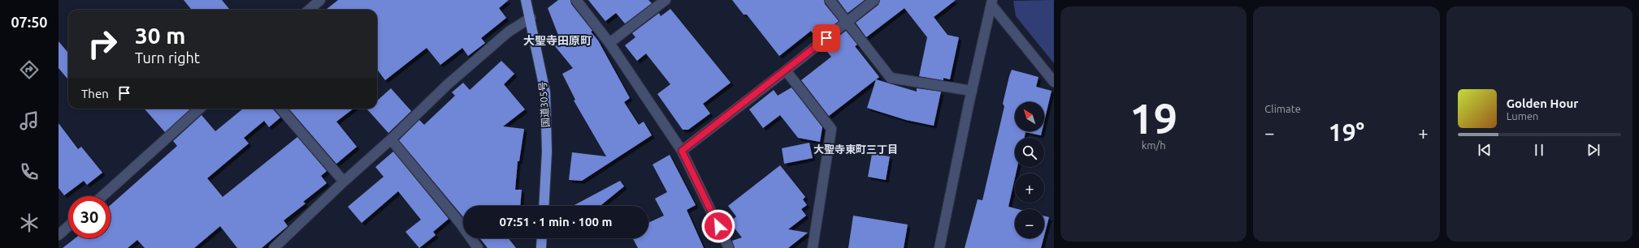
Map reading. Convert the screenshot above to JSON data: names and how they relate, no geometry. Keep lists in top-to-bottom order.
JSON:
{
  "streets": {
    "highway": ["国道305号"]
  },
  "districts": ["大聖寺田原町", "大聖寺東町三丁目"],
  "north": "top left",
  "page": {
    "tabs": "07:50",
    "tile": [
      ["19", "km/h"],
      "Climate"
    ],
    "turn": ["30 m", "Turn right"],
    "then": "Then",
    "song": ["Golden Hour", "Lumen"],
    "map_buttons": ["+", "−"],
    "heat": ["−", "19°", "+"],
    "limit": "30",
    "trip": "07:51 · 1 min · 100 m"
  }
}
